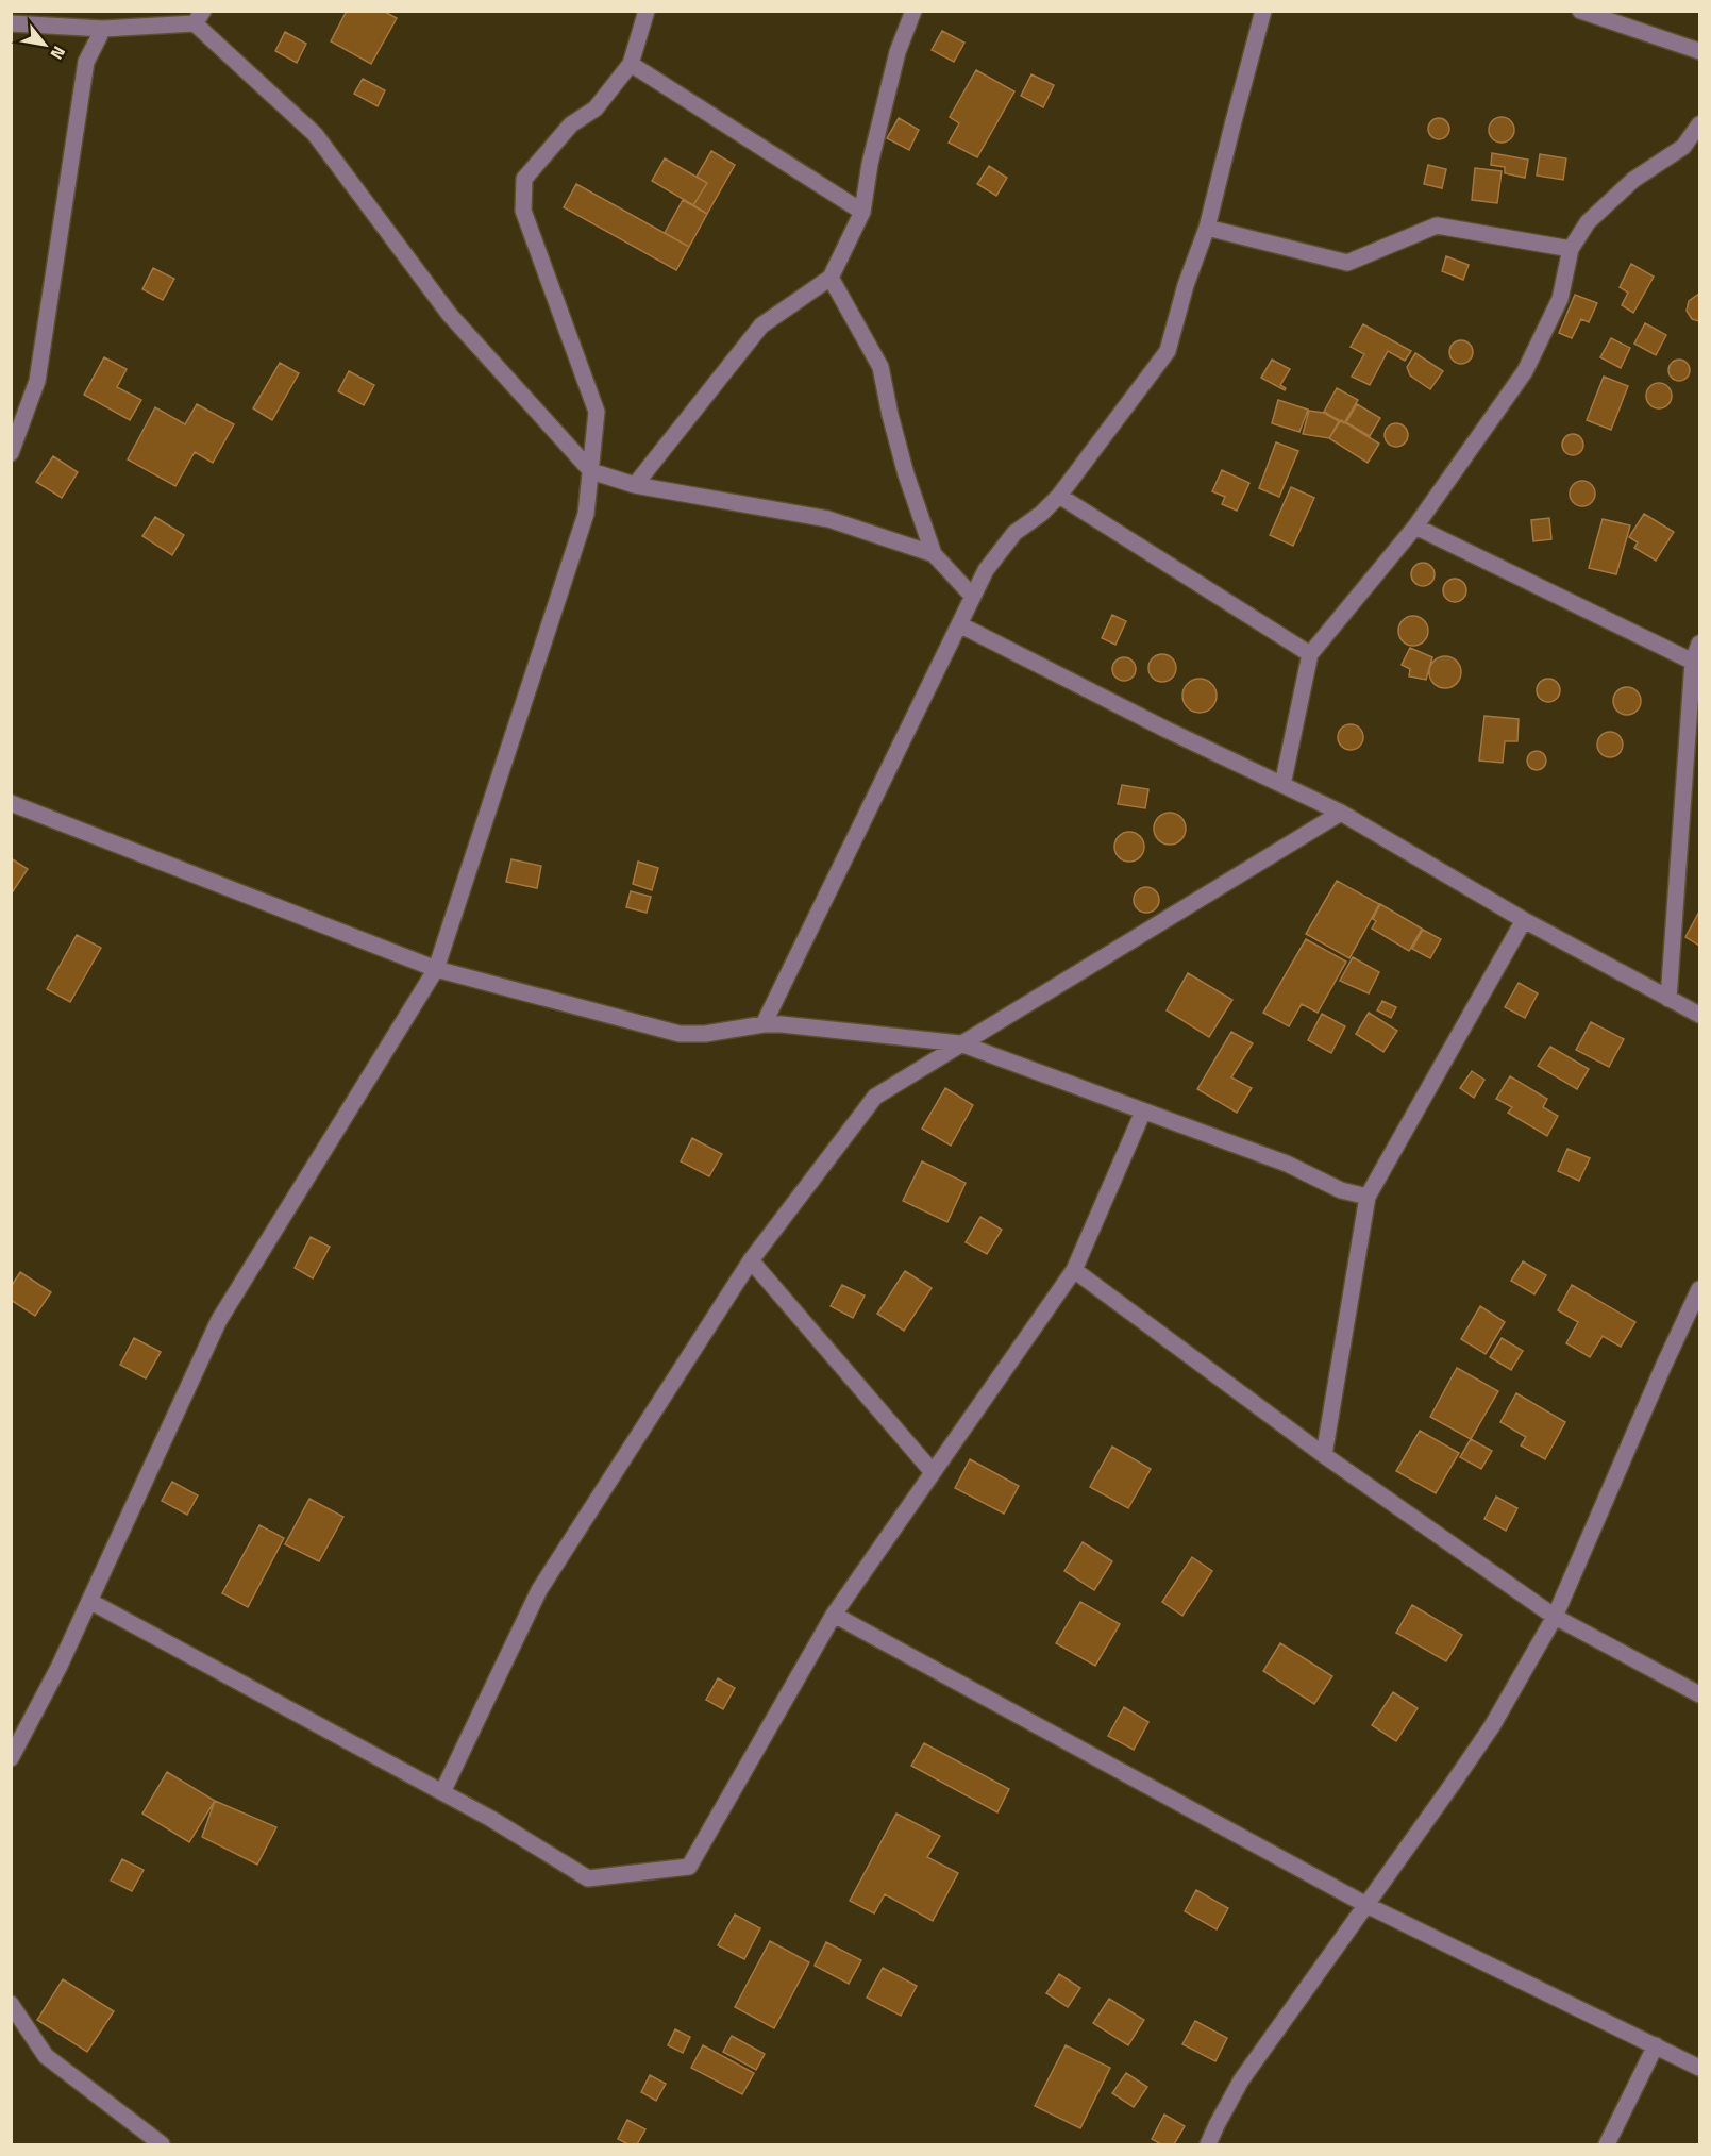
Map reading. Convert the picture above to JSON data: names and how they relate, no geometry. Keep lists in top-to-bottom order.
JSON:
{
  "north": "bottom right"
}
